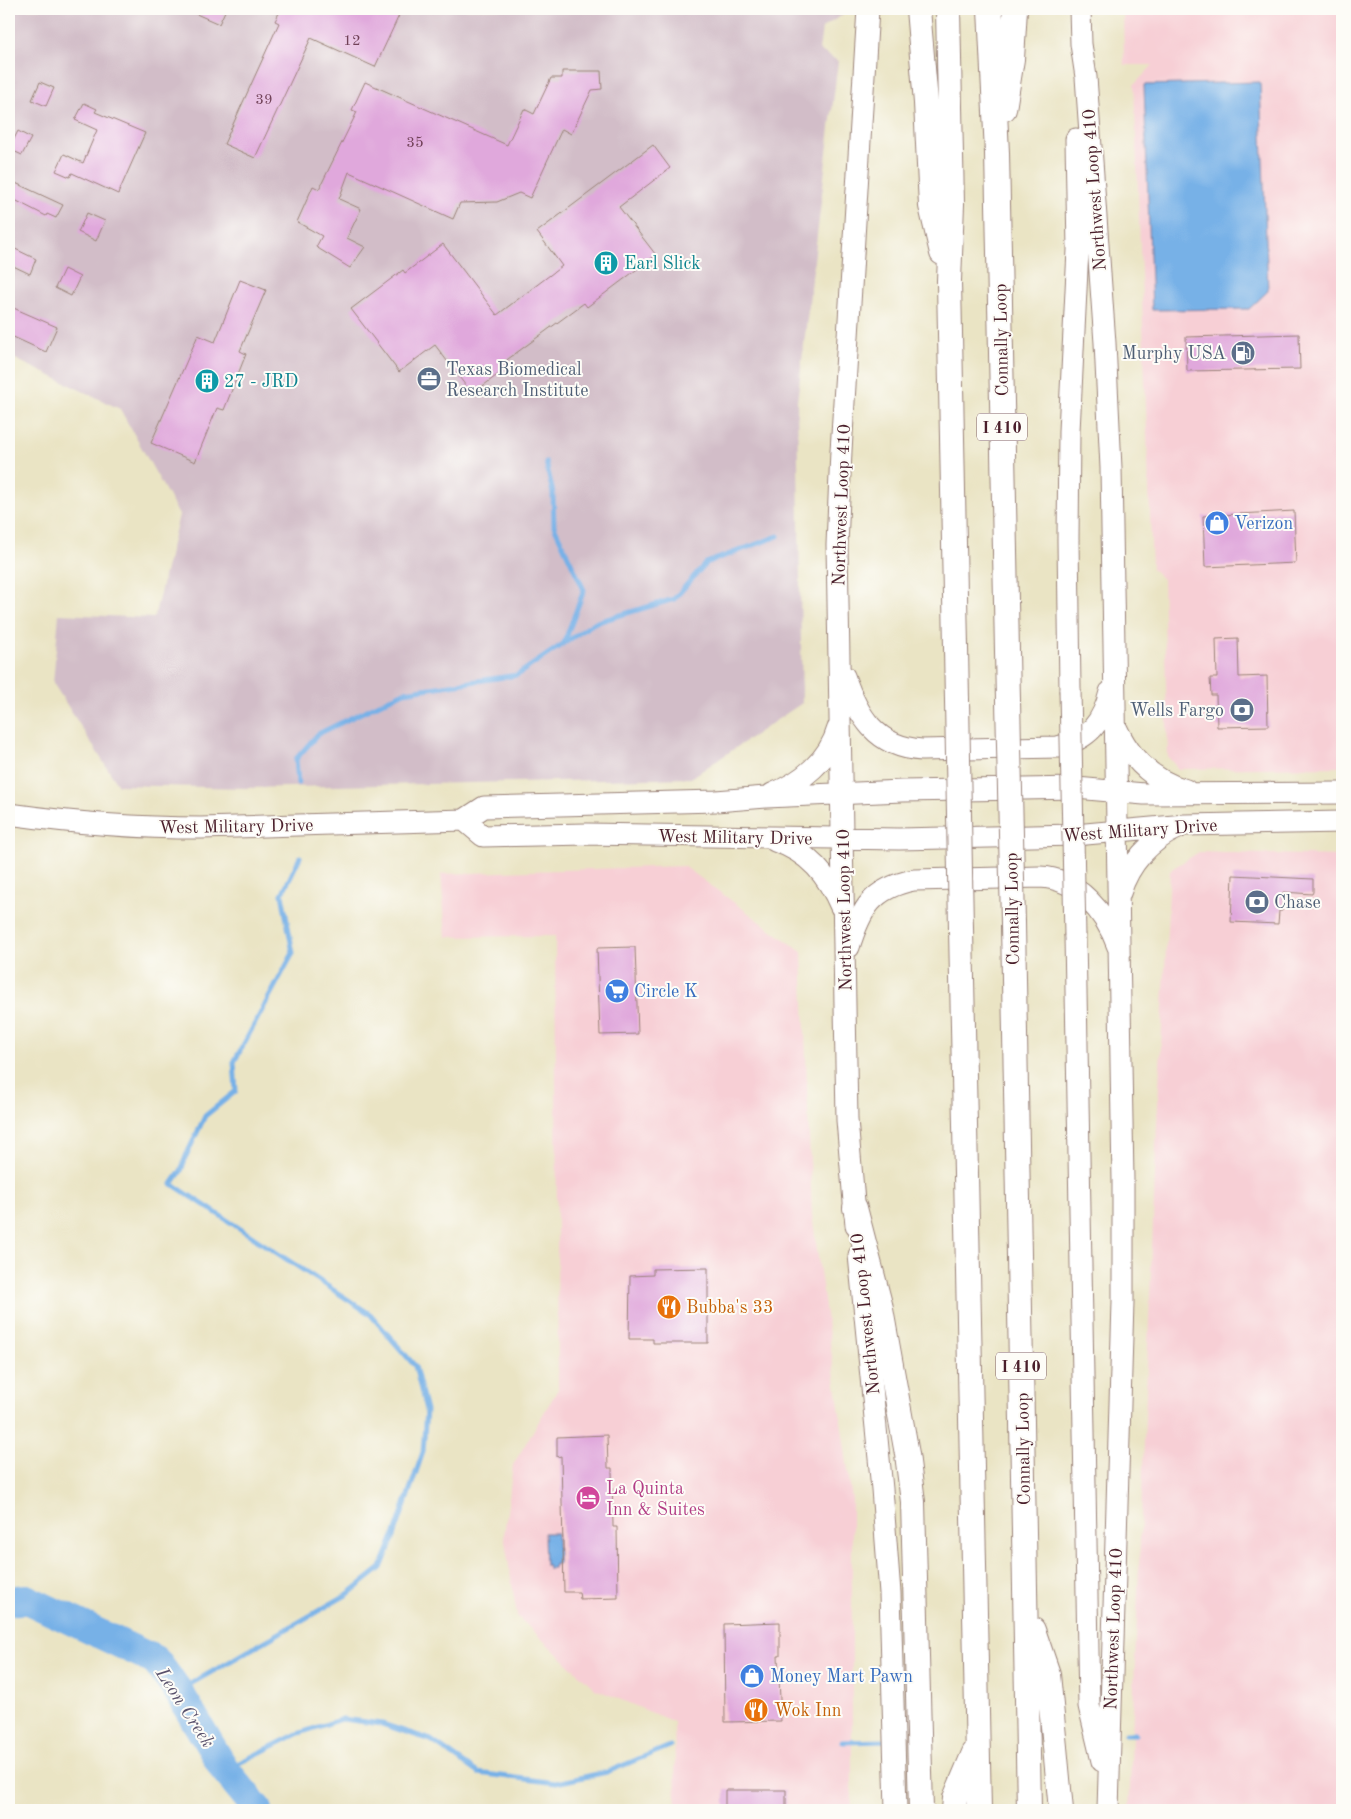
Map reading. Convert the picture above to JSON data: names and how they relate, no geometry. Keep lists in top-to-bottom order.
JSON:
{
  "streets": {
    "highway": ["Connally Loop", "I 410"],
    "main road": ["Northwest Loop 410", "West Military Drive"]
  },
  "crossings": [
    ["Northwest Loop 410", "West Military Drive"]
  ],
  "water": ["Leon Creek"],
  "places": {
    "building": ["Earl Slick", "27 - JRD"],
    "fuel station": ["Murphy USA"],
    "office": ["Texas Biomedical Research Institute"],
    "shop": ["Verizon", "Money Mart Pawn"],
    "bank": ["Wells Fargo", "Chase"],
    "supermarket": ["Circle K"],
    "restaurant": ["Bubba's 33", "Wok Inn"],
    "hotel": ["La Quinta Inn & Suites"]
  },
  "house_numbers": ["12", "39", "35"]
}
